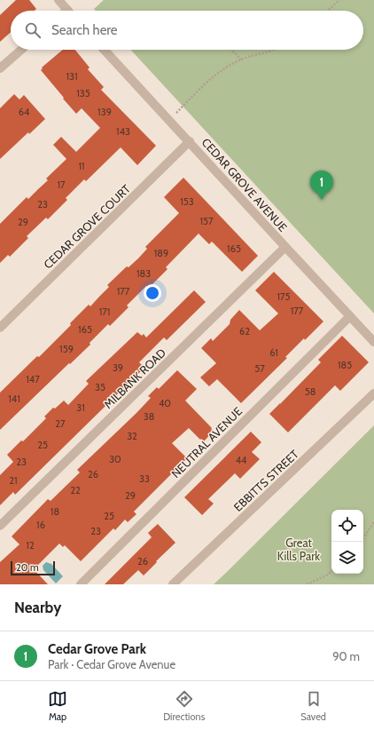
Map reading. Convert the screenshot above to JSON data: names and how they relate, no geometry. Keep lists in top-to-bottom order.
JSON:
{
  "streets": {
    "street": [
      "CEDAR GROVE AVENUE",
      "CEDAR GROVE COURT",
      "MILBANK ROAD",
      "NEUTRAL AVENUE",
      "EBBITTS STREET"
    ]
  },
  "crossings": [
    ["CEDAR GROVE AVENUE", "CEDAR GROVE COURT"],
    ["CEDAR GROVE AVENUE", "MILBANK ROAD"],
    ["CEDAR GROVE AVENUE", "NEUTRAL AVENUE"]
  ],
  "parks": ["Great Kills Park"],
  "house_numbers": [
    "131",
    "135",
    "64",
    "139",
    "143",
    "11",
    "17",
    "153",
    "23",
    "157",
    "29",
    "165",
    "189",
    "183",
    "177",
    "175",
    "177",
    "171",
    "165",
    "62",
    "159",
    "61",
    "185",
    "39",
    "57",
    "147",
    "35",
    "58",
    "141",
    "40",
    "31",
    "38",
    "27",
    "32",
    "25",
    "30",
    "44",
    "23",
    "26",
    "33",
    "21",
    "22",
    "29",
    "18",
    "25",
    "16",
    "23",
    "12",
    "26"
  ],
  "scale_bar": "20 m",
  "page": {
    "search": "Search here",
    "pins": "1",
    "scale": "20 m",
    "heading": "Nearby",
    "list": [
      {
        "mark": "1",
        "name": "Cedar Grove Park",
        "note": "Park · Cedar Grove Avenue",
        "value": "90 m"
      }
    ],
    "nav": ["Map", "Directions", "Saved"]
  }
}
